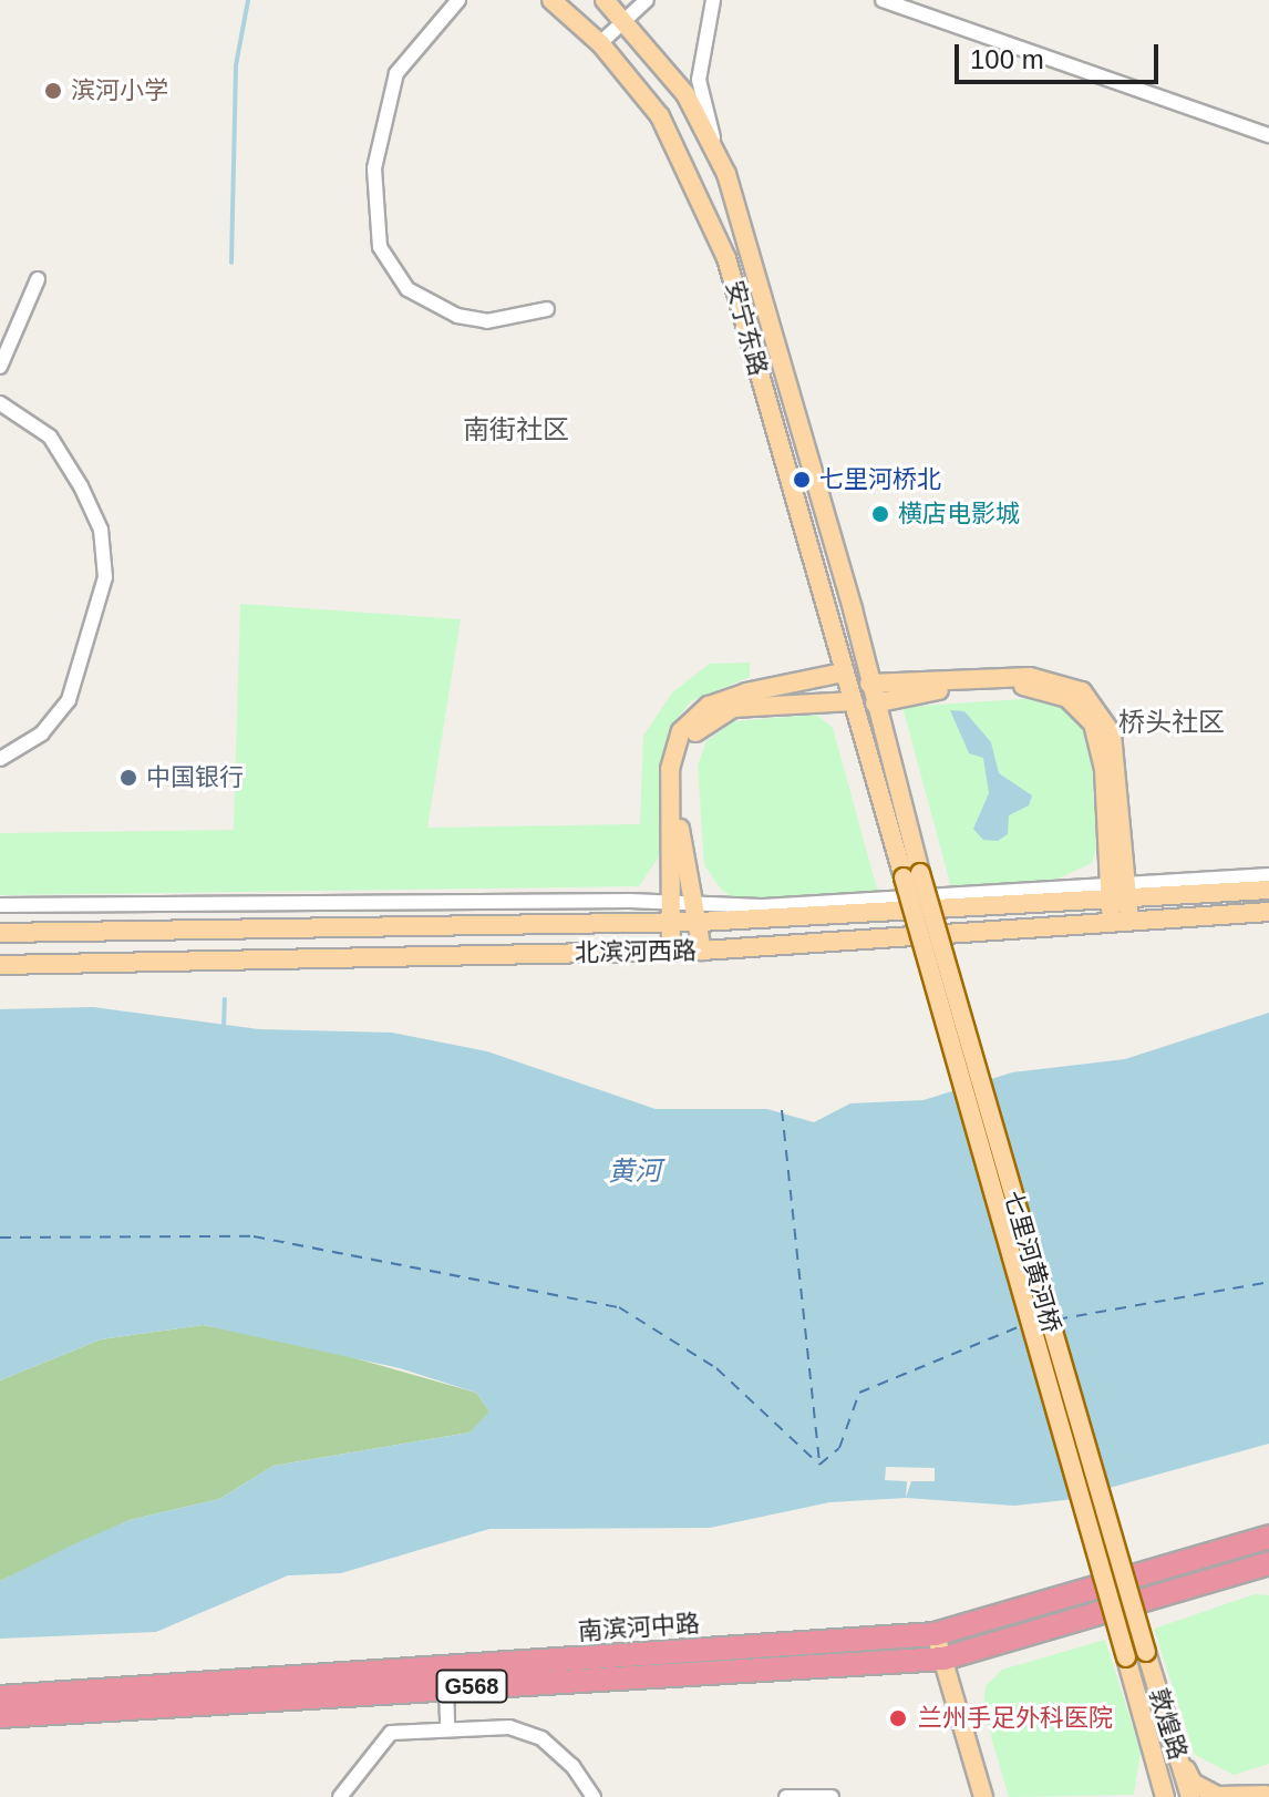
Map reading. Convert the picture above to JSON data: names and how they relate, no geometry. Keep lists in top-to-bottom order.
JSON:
{
  "streets": {
    "highway": ["南滨河中路", "G568"],
    "main road": [
      "安宁东路",
      "北滨河西路",
      "七里河黄河桥",
      "敦煌路"
    ]
  },
  "crossings": [
    ["安宁东路", "七里河黄河桥"],
    ["七里河黄河桥", "敦煌路"]
  ],
  "districts": ["南街社区", "桥头社区"],
  "water": ["黄河"],
  "places": [
    "滨河小学",
    "七里河桥北",
    "横店电影城",
    "中国银行",
    "兰州手足外科医院"
  ],
  "scale_bar": "100 m"
}
